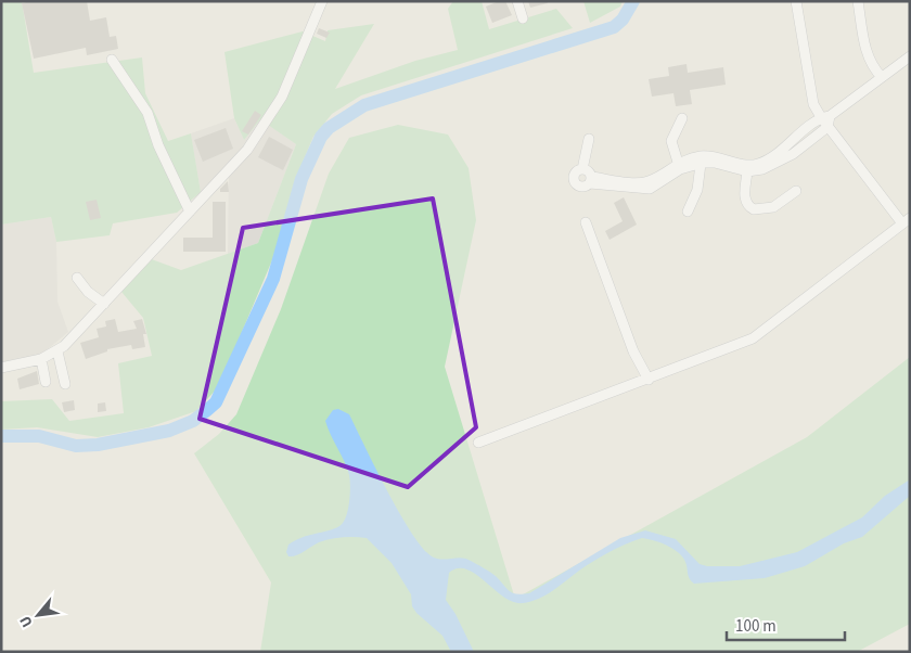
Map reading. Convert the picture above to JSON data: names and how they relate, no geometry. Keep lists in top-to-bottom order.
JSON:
{
  "scale_bar": "100 m",
  "north": "bottom left"
}
